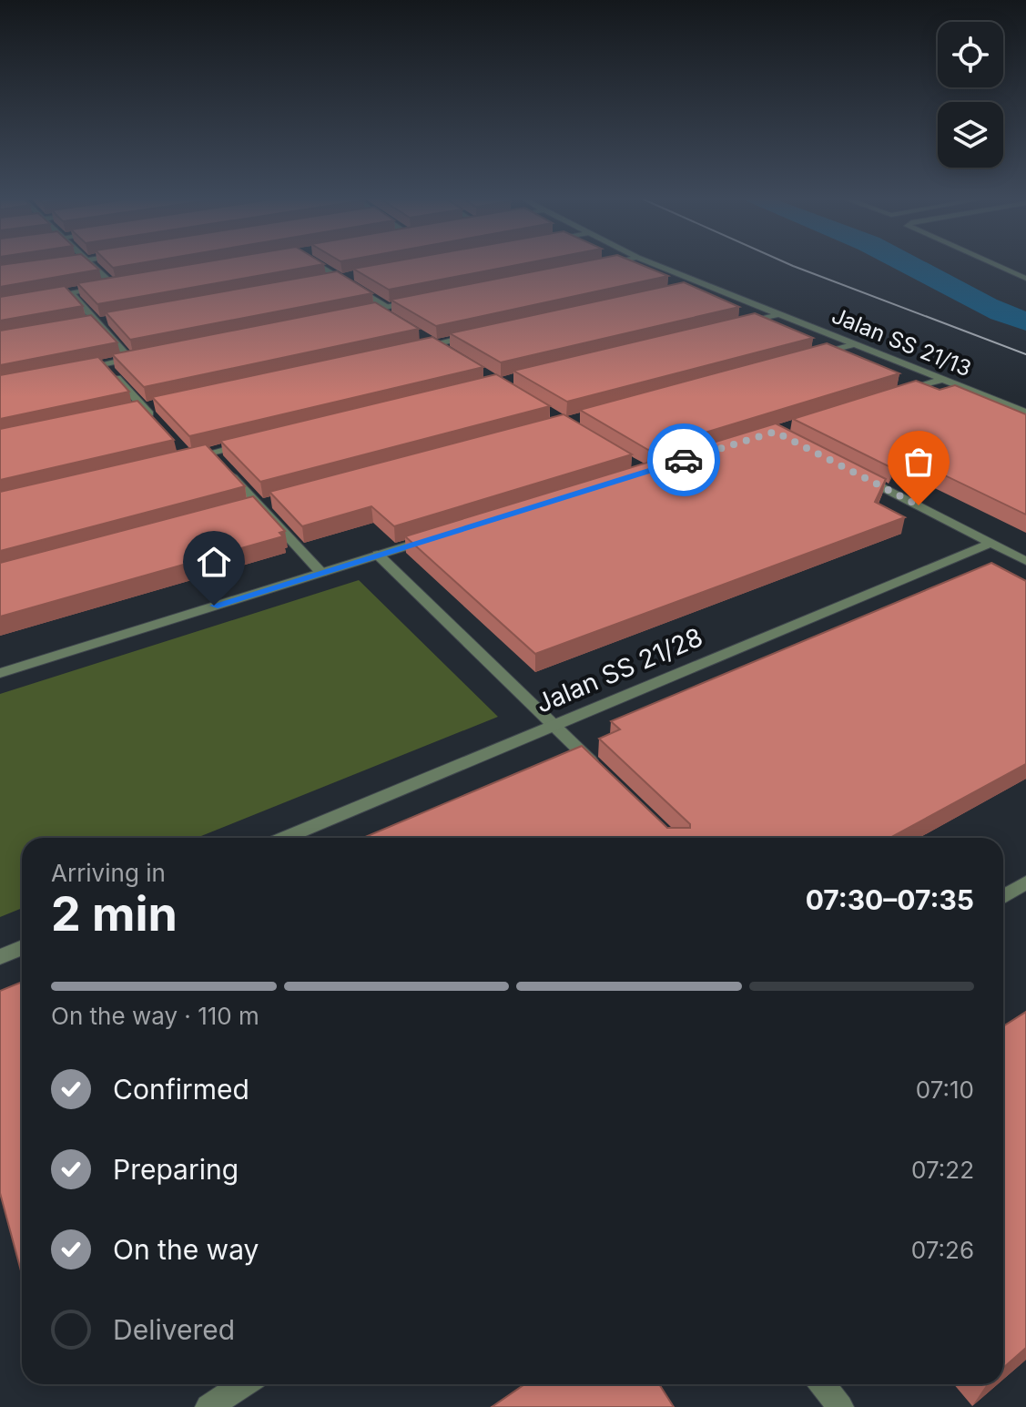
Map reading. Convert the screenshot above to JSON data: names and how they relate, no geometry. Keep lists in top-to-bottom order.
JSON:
{
  "streets": {
    "street": ["Jalan SS 21/13", "Jalan SS 21/28"]
  },
  "page": {
    "heading": ["2 min", "Arriving in", "07:30–07:35"],
    "bar": "On the way · 110 m",
    "list": [
      ["Confirmed", "07:10"],
      ["Preparing", "07:22"],
      ["On the way", "07:26"],
      "Delivered"
    ]
  }
}
